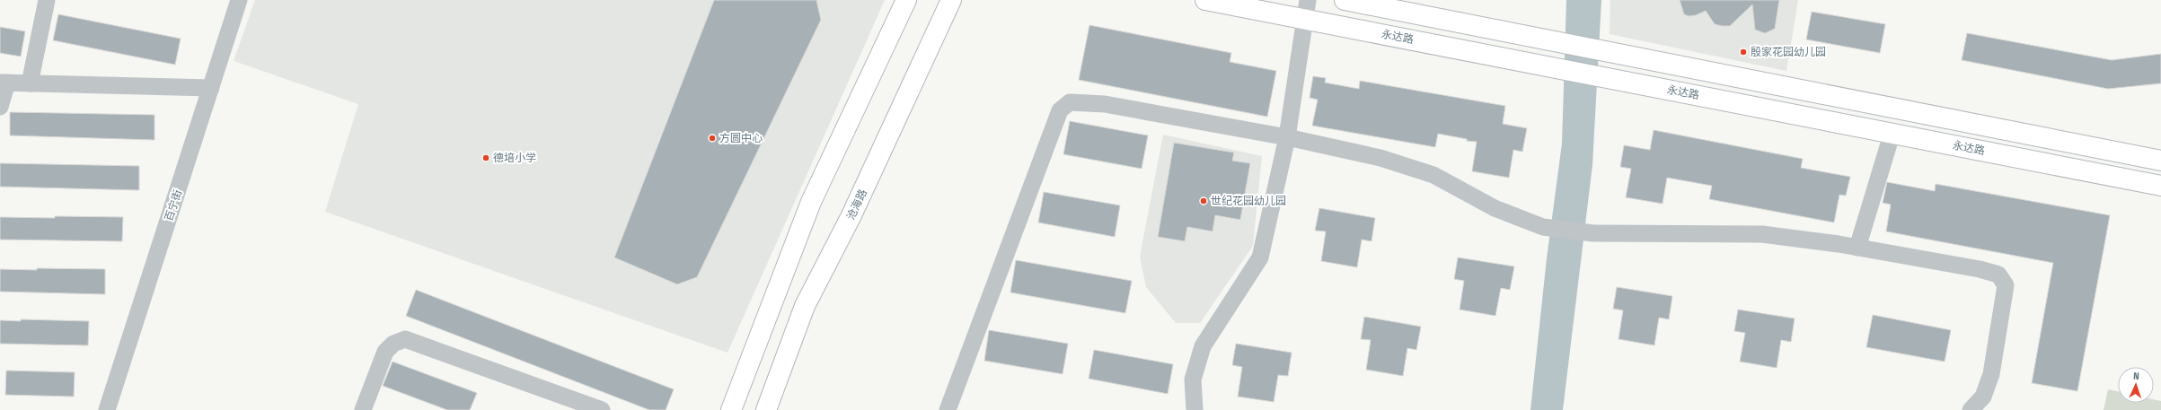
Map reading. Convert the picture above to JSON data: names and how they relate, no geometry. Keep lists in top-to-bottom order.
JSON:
{
  "streets": {
    "main road": ["永达路", "沧海路"],
    "street": ["百宁街"]
  },
  "places": [
    "殷家花园幼儿园",
    "方圆中心",
    "德培小学",
    "世纪花园幼儿园"
  ],
  "north": "top"
}
